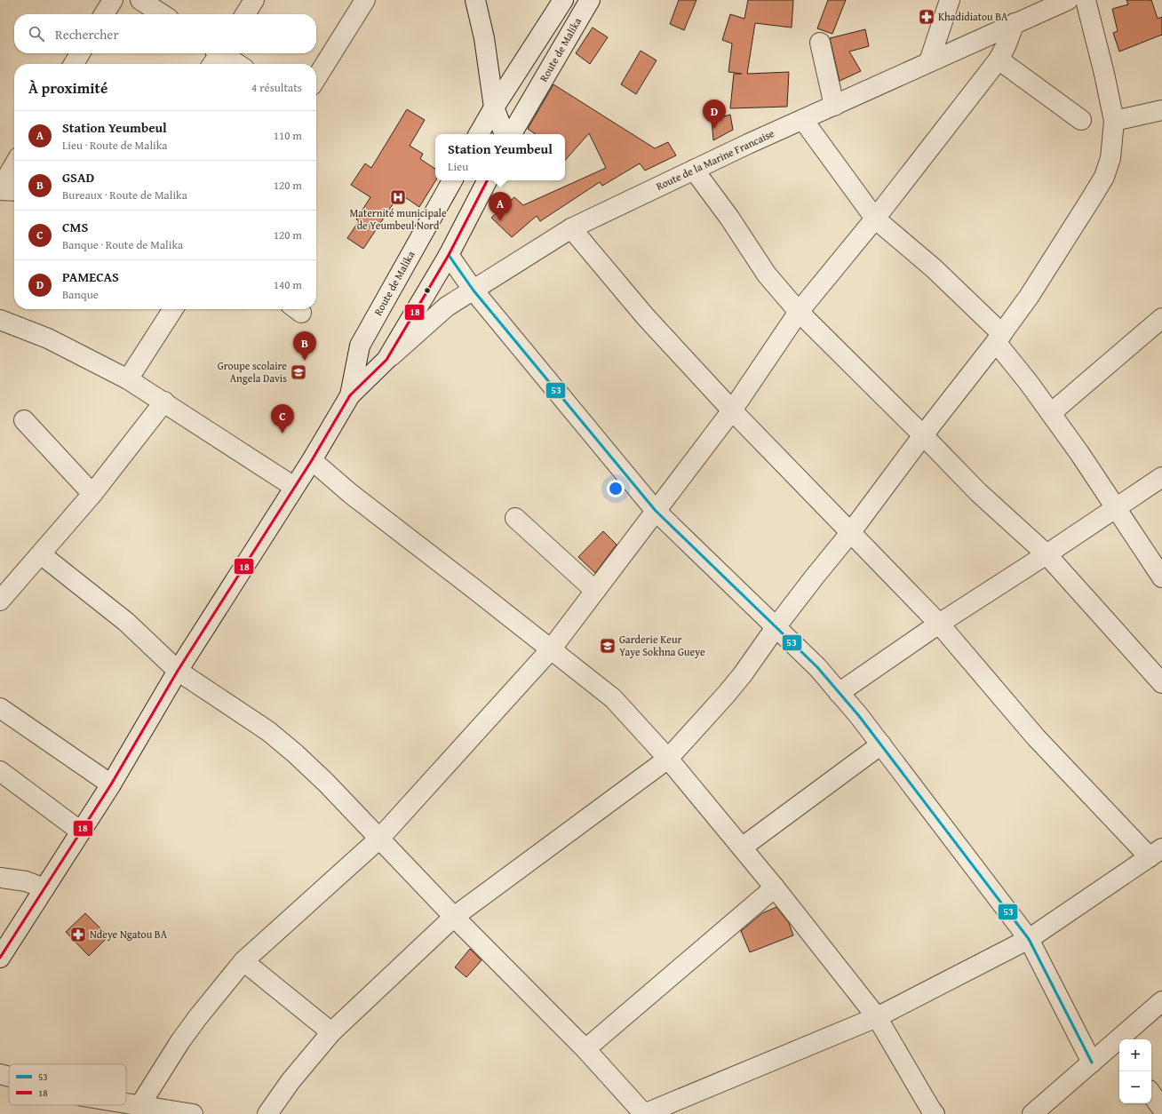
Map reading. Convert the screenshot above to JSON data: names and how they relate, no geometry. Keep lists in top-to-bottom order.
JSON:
{
  "streets": {
    "street": ["Route de Malika", "Route de la Marine Francaise"]
  },
  "crossings": [
    ["Route de Malika", "Route de la Marine Francaise"]
  ],
  "places": {
    "pharmacy": ["Khadidiatou BA", "Ndeye Ngatou BA"],
    "hospital": ["Maternité municipale de Yeumbeul Nord"],
    "school or university": ["Groupe scolaire Angela Davis", "Garderie Keur Yaye Sokhna Gueye"]
  },
  "lines": ["transit line 18", "transit line 53"],
  "legend": ["53", "18"],
  "page": {
    "search": "Rechercher",
    "heading": ["À proximité", "4 résultats"],
    "pins": [
      "D",
      "A",
      "B",
      "C"
    ],
    "list": [
      {
        "mark": "A",
        "name": "Station Yeumbeul",
        "note": "Lieu · Route de Malika",
        "value": "110 m"
      },
      {
        "mark": "B",
        "name": "GSAD",
        "note": "Bureaux · Route de Malika",
        "value": "120 m"
      },
      {
        "mark": "C",
        "name": "CMS",
        "note": "Banque · Route de Malika",
        "value": "120 m"
      },
      {
        "mark": "D",
        "name": "PAMECAS",
        "note": "Banque",
        "value": "140 m"
      }
    ],
    "popup": ["Station Yeumbeul", "Lieu"],
    "map_buttons": ["+", "−"]
  }
}
